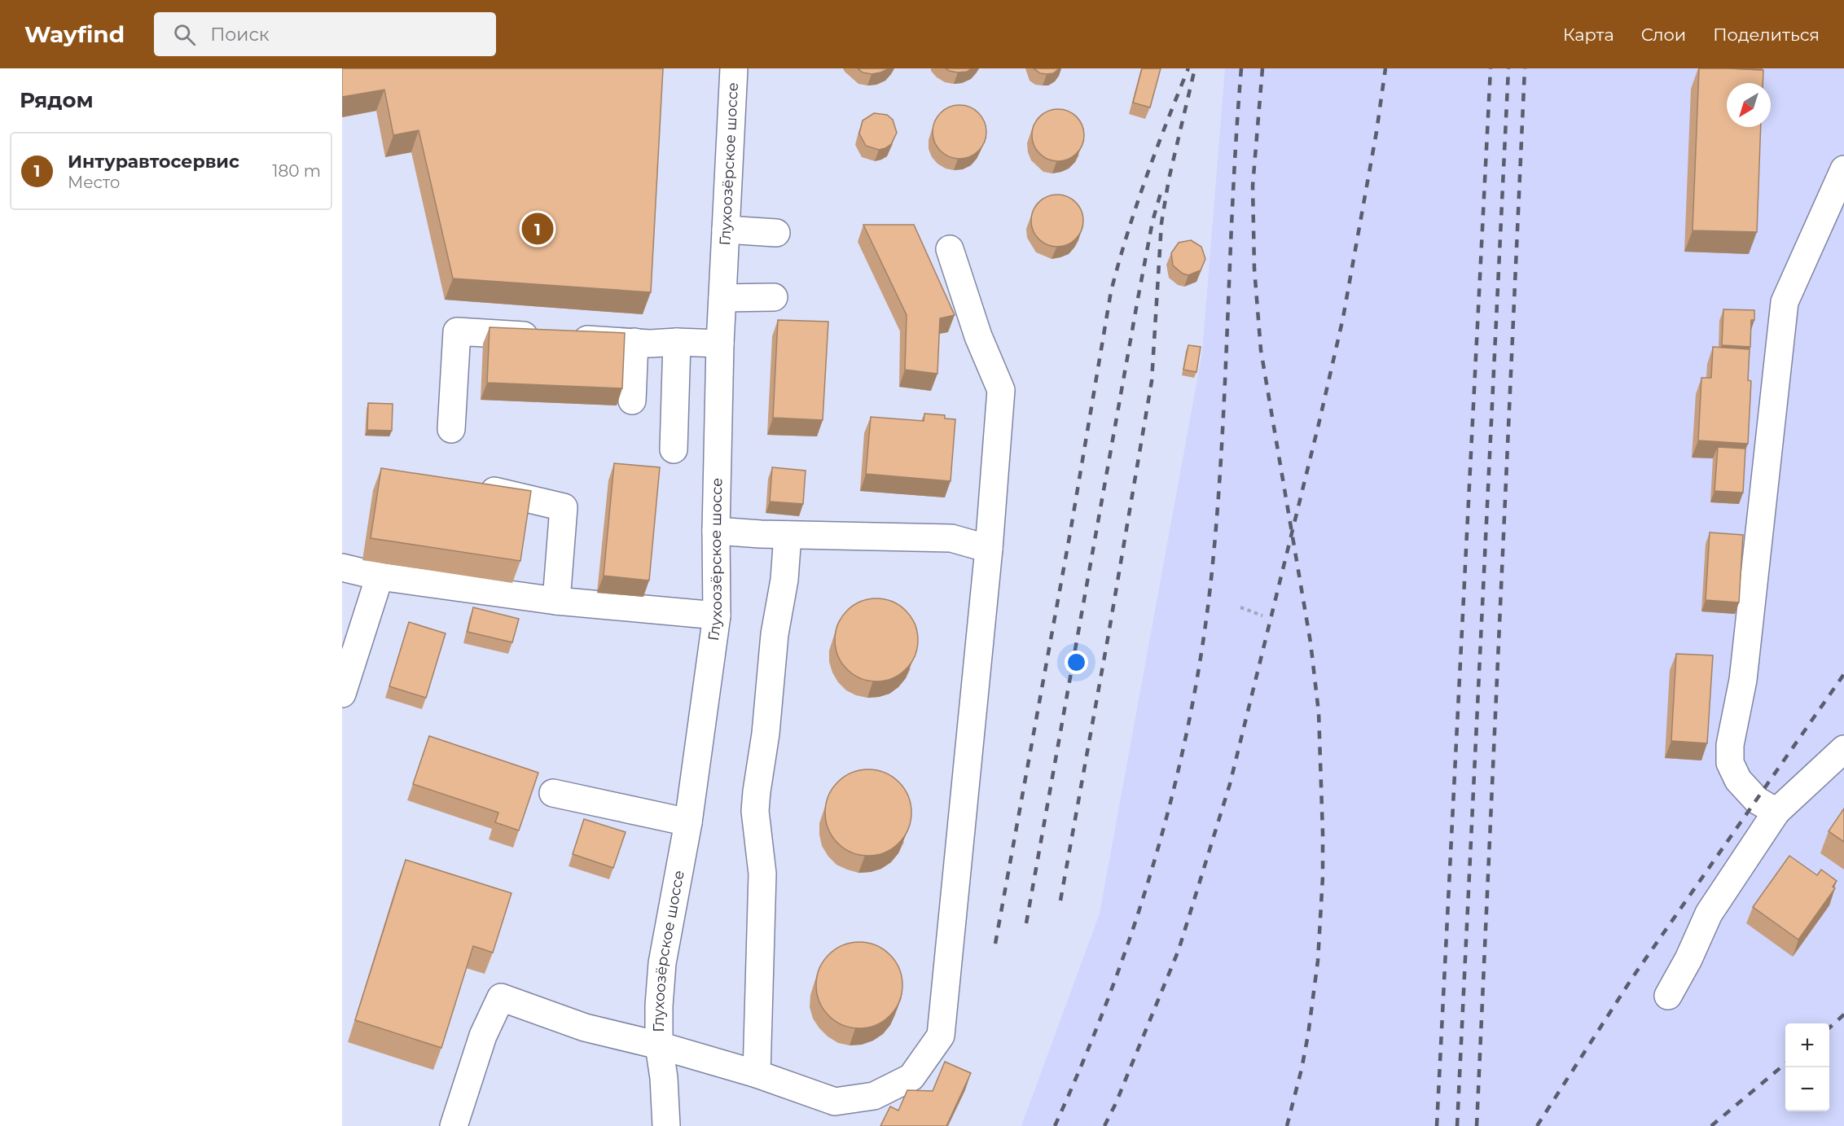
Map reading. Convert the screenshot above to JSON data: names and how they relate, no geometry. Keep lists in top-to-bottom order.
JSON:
{
  "streets": {
    "street": ["Глухоозёрское шоссе"]
  },
  "north": "bottom left",
  "page": {
    "header": "Wayfind",
    "search": "Поиск",
    "nav": ["Карта", "Слои", "Поделиться"],
    "heading": "Рядом",
    "list": [
      {
        "mark": "1",
        "name": "Интуравтосервис",
        "note": "Место",
        "value": "180 m"
      }
    ],
    "pins": "1",
    "map_buttons": ["+", "−"]
  }
}
